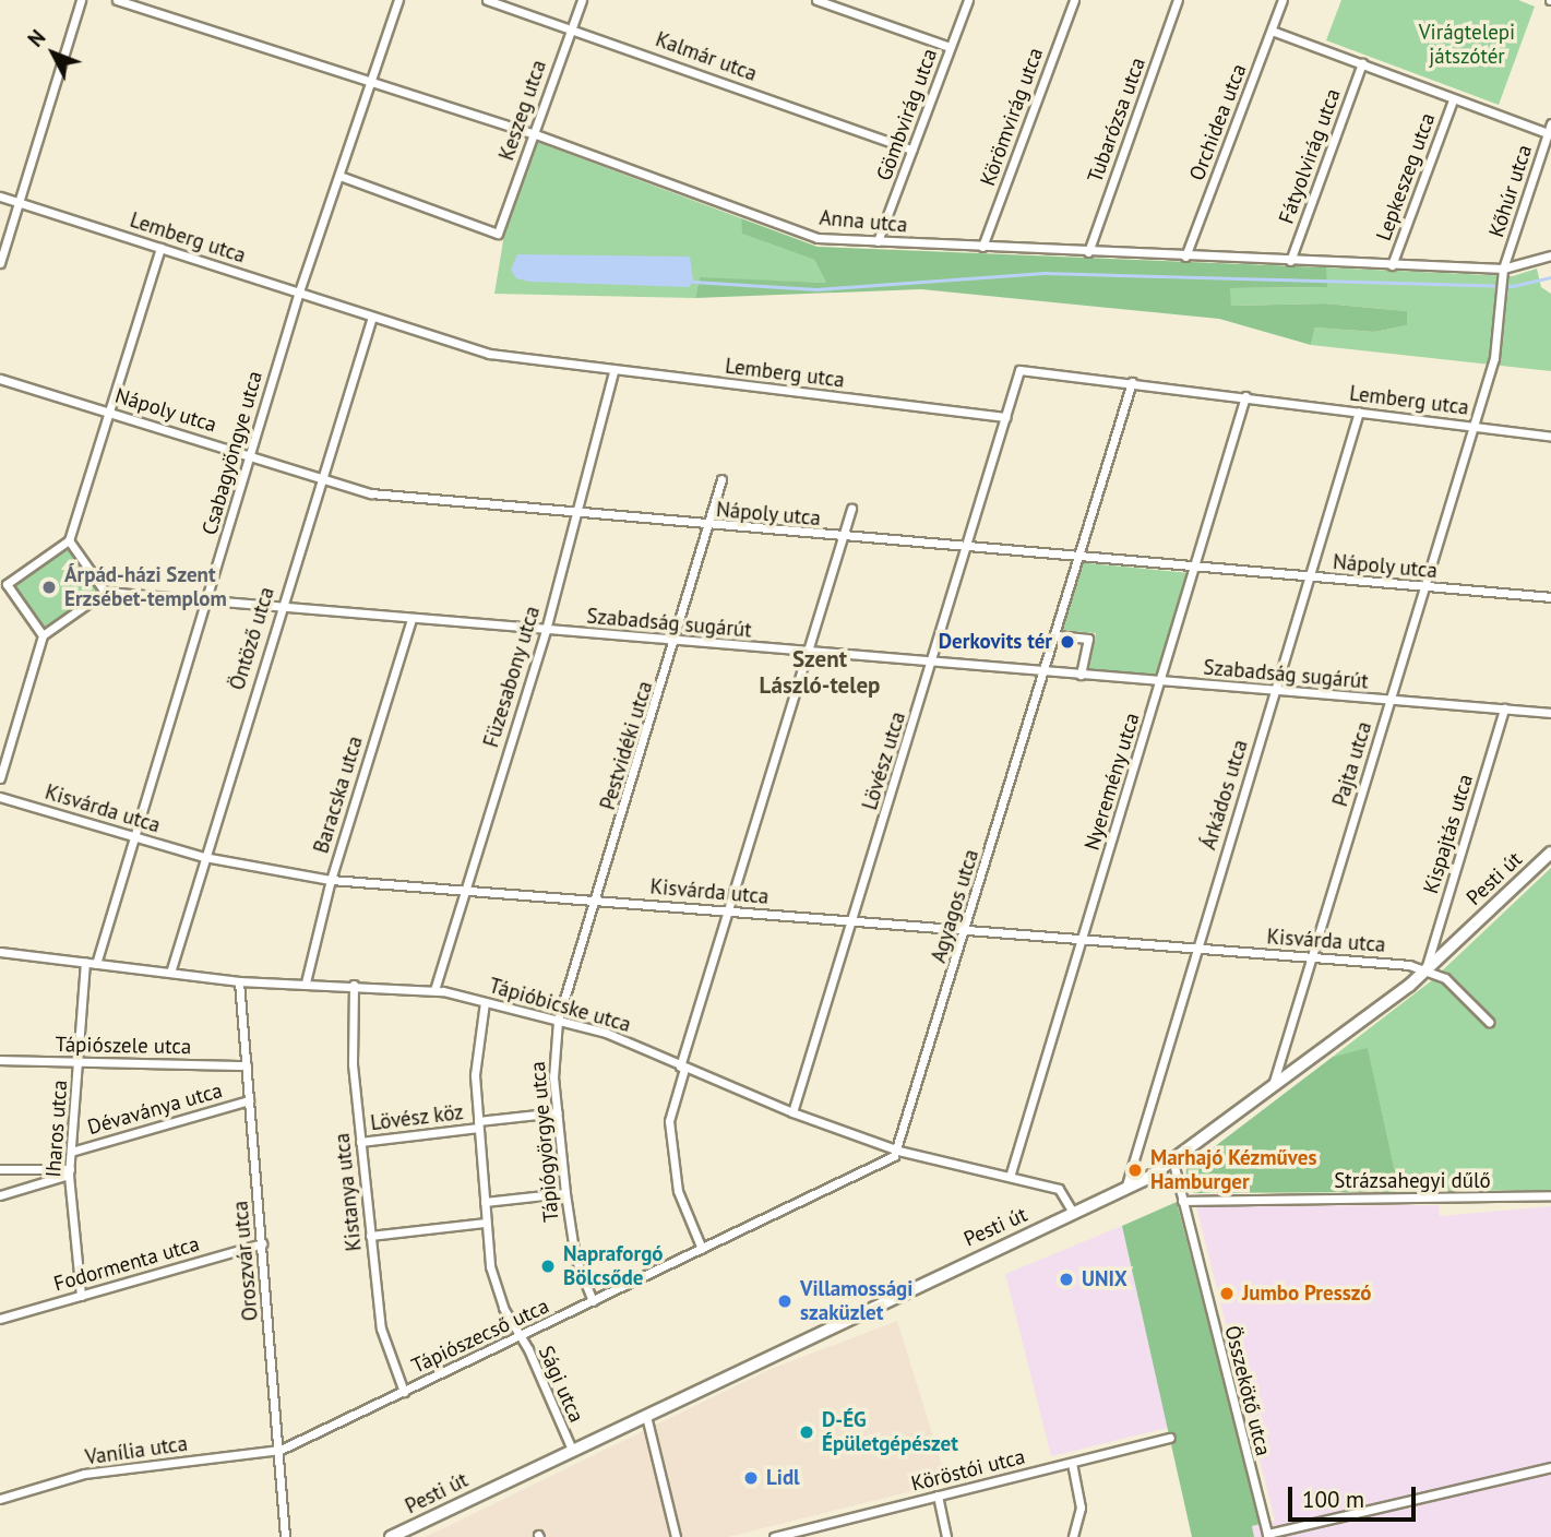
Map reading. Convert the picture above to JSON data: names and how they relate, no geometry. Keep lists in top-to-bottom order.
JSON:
{
  "streets": {
    "main road": ["Pesti út"],
    "street": [
      "Kalmár utca",
      "Keszeg utca",
      "Gömbvirág utca",
      "Körömvirág utca",
      "Tubarózsa utca",
      "Orchidea utca",
      "Fátyolvirág utca",
      "Lepkeszeg utca",
      "Kőhúr utca",
      "Anna utca",
      "Lemberg utca",
      "Nápoly utca",
      "Csabagyöngye utca",
      "Szabadság sugárút",
      "Öntöző utca",
      "Füzesabony utca",
      "Pestvidéki utca",
      "Lövész utca",
      "Pajta utca",
      "Nyeremény utca",
      "Baracska utca",
      "Árkádos utca",
      "Kisvárda utca",
      "Kispajtás utca",
      "Agyagos utca",
      "Tápióbicske utca",
      "Tápiószele utca",
      "Dévaványa utca",
      "Lövész köz",
      "Iharos utca",
      "Tápiógyörgye utca",
      "Strázsahegyi dűlő",
      "Kistanya utca",
      "Oroszvár utca",
      "Fodormenta utca",
      "Tápiószecső utca",
      "Sági utca",
      "Összekötő utca",
      "Vanília utca",
      "Köröstói utca"
    ]
  },
  "crossings": [
    ["Kalmár utca", "Keszeg utca"],
    ["Kalmár utca", "Gömbvirág utca"],
    ["Keszeg utca", "Anna utca"],
    ["Keszeg utca", "Csabagyöngye utca"],
    ["Gömbvirág utca", "Anna utca"],
    ["Körömvirág utca", "Anna utca"],
    ["Tubarózsa utca", "Anna utca"],
    ["Orchidea utca", "Anna utca"],
    ["Fátyolvirág utca", "Anna utca"],
    ["Lepkeszeg utca", "Anna utca"],
    ["Kőhúr utca", "Anna utca"],
    ["Kőhúr utca", "Pajta utca"],
    ["Anna utca", "Csabagyöngye utca"],
    ["Anna utca", "Pajta utca"],
    ["Lemberg utca", "Csabagyöngye utca"],
    ["Lemberg utca", "Öntöző utca"],
    ["Lemberg utca", "Füzesabony utca"],
    ["Lemberg utca", "Lövész utca"],
    ["Lemberg utca", "Pajta utca"],
    ["Lemberg utca", "Nyeremény utca"],
    ["Lemberg utca", "Árkádos utca"],
    ["Nápoly utca", "Csabagyöngye utca"],
    ["Nápoly utca", "Öntöző utca"],
    ["Nápoly utca", "Füzesabony utca"],
    ["Nápoly utca", "Pestvidéki utca"],
    ["Nápoly utca", "Lövész utca"],
    ["Nápoly utca", "Pajta utca"],
    ["Nápoly utca", "Nyeremény utca"],
    ["Nápoly utca", "Árkádos utca"],
    ["Csabagyöngye utca", "Szabadság sugárút"],
    ["Csabagyöngye utca", "Kisvárda utca"],
    ["Csabagyöngye utca", "Tápióbicske utca"],
    ["Szabadság sugárút", "Öntöző utca"],
    ["Szabadság sugárút", "Füzesabony utca"],
    ["Szabadság sugárút", "Pestvidéki utca"],
    ["Szabadság sugárút", "Lövész utca"],
    ["Szabadság sugárút", "Pajta utca"],
    ["Szabadság sugárút", "Nyeremény utca"],
    ["Szabadság sugárút", "Baracska utca"],
    ["Szabadság sugárút", "Árkádos utca"],
    ["Szabadság sugárút", "Kispajtás utca"],
    ["Szabadság sugárút", "Agyagos utca"],
    ["Öntöző utca", "Kisvárda utca"],
    ["Öntöző utca", "Tápióbicske utca"],
    ["Füzesabony utca", "Kisvárda utca"],
    ["Füzesabony utca", "Tápióbicske utca"],
    ["Pestvidéki utca", "Kisvárda utca"],
    ["Pestvidéki utca", "Tápióbicske utca"],
    ["Pestvidéki utca", "Tápiógyörgye utca"],
    ["Lövész utca", "Kisvárda utca"],
    ["Lövész utca", "Tápióbicske utca"],
    ["Pajta utca", "Kisvárda utca"],
    ["Pajta utca", "Pesti út"],
    ["Nyeremény utca", "Kisvárda utca"],
    ["Nyeremény utca", "Tápióbicske utca"],
    ["Baracska utca", "Kisvárda utca"],
    ["Baracska utca", "Tápióbicske utca"],
    ["Árkádos utca", "Kisvárda utca"],
    ["Árkádos utca", "Pesti út"],
    ["Kisvárda utca", "Kispajtás utca"],
    ["Kisvárda utca", "Pesti út"],
    ["Kisvárda utca", "Agyagos utca"],
    ["Kispajtás utca", "Pesti út"],
    ["Pesti út", "Tápióbicske utca"],
    ["Pesti út", "Sági utca"],
    ["Pesti út", "Összekötő utca"],
    ["Agyagos utca", "Tápióbicske utca"],
    ["Agyagos utca", "Tápiószecső utca"],
    ["Tápióbicske utca", "Iharos utca"],
    ["Tápióbicske utca", "Tápiógyörgye utca"],
    ["Tápióbicske utca", "Kistanya utca"],
    ["Tápióbicske utca", "Oroszvár utca"],
    ["Tápióbicske utca", "Tápiószecső utca"],
    ["Tápióbicske utca", "Sági utca"],
    ["Tápiószele utca", "Iharos utca"],
    ["Tápiószele utca", "Oroszvár utca"],
    ["Dévaványa utca", "Iharos utca"],
    ["Dévaványa utca", "Oroszvár utca"],
    ["Lövész köz", "Kistanya utca"],
    ["Lövész köz", "Sági utca"],
    ["Iharos utca", "Fodormenta utca"],
    ["Tápiógyörgye utca", "Tápiószecső utca"],
    ["Strázsahegyi dűlő", "Összekötő utca"],
    ["Kistanya utca", "Tápiószecső utca"],
    ["Oroszvár utca", "Fodormenta utca"],
    ["Oroszvár utca", "Tápiószecső utca"],
    ["Oroszvár utca", "Vanília utca"],
    ["Tápiószecső utca", "Sági utca"],
    ["Tápiószecső utca", "Vanília utca"]
  ],
  "districts": ["Szent László-telep"],
  "parks": ["Virágtelepi játszótér"],
  "places": [
    "Árpád-házi Szent Erzsébet-templom",
    "Derkovits tér",
    "Marhajó Kézműves Hamburger",
    "Napraforgó Bölcsőde",
    "UNIX",
    "Jumbo Presszó",
    "Villamossági szaküzlet",
    "D-ÉG Épületgépészet",
    "Lidl"
  ],
  "scale_bar": "100 m",
  "north": "top left"
}
